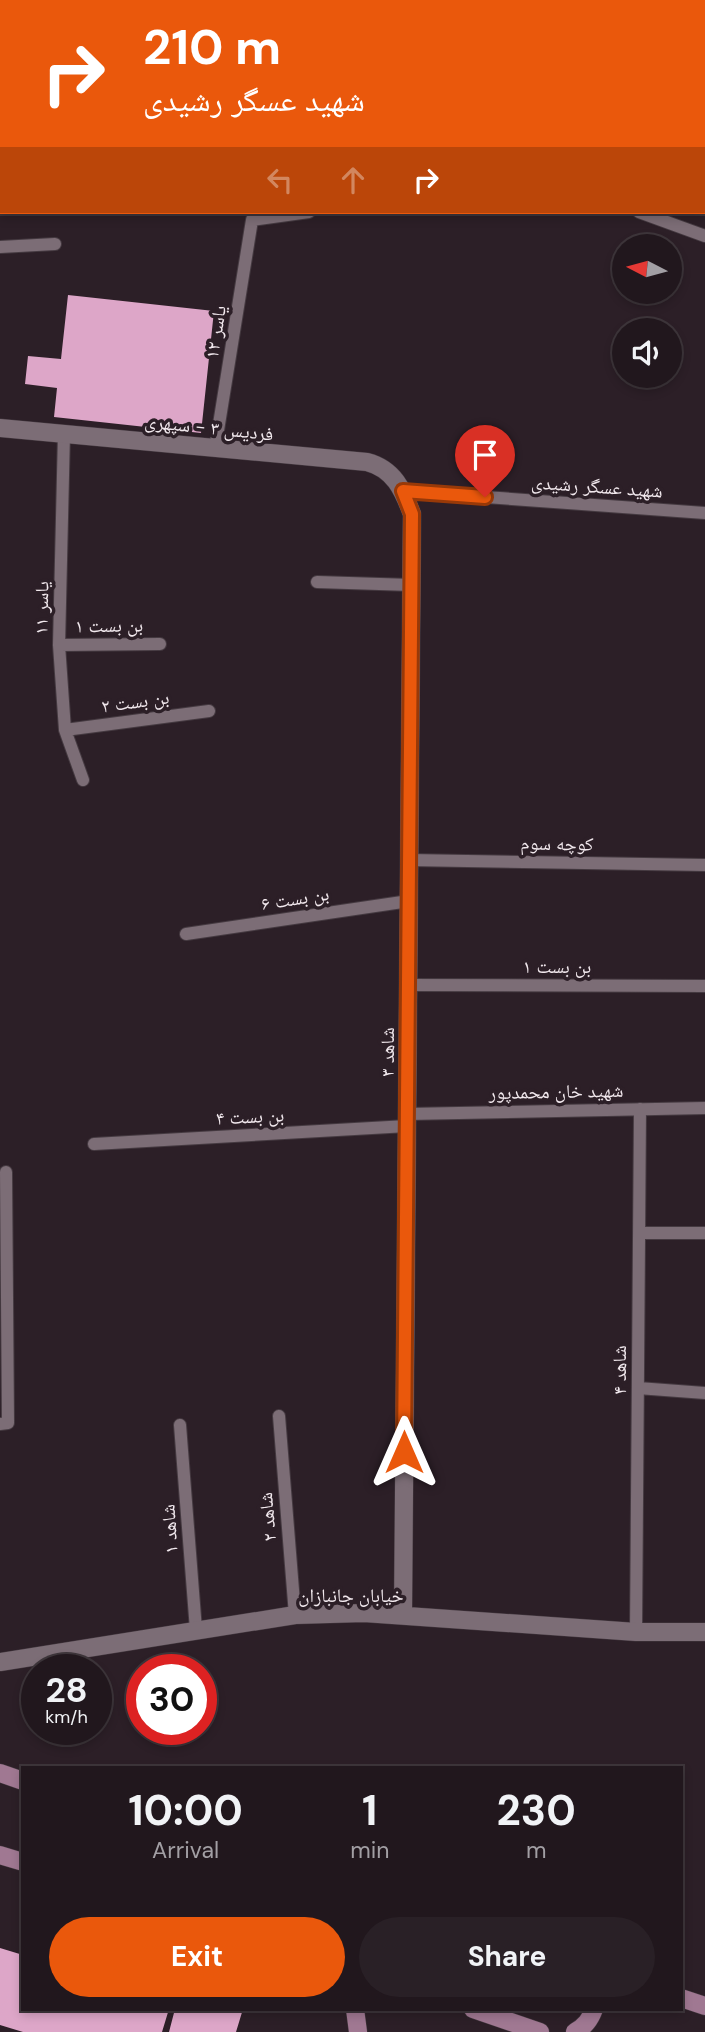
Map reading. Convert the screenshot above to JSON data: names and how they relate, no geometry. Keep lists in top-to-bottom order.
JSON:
{
  "streets": {
    "street": ["فردیس ۳ - سپهری", "شاهد ۳", "خیابان جانبازان"],
    "lane": [
      "یاسر ۱۲",
      "شهید عسگر رشیدی",
      "یاسر ۱۱",
      "بن بست ۱",
      "بن بست ۲",
      "کوچه سوم",
      "بن بست ۶",
      "شهید خان محمدپور",
      "بن بست ۴",
      "شاهد ۴",
      "شاهد ۲",
      "شاهد ۱"
    ]
  },
  "crossings": [
    ["یاسر ۱۲", "فردیس ۳ - سپهری"],
    ["فردیس ۳ - سپهری", "شهید عسگر رشیدی"],
    ["فردیس ۳ - سپهری", "یاسر ۱۱"],
    ["فردیس ۳ - سپهری", "شاهد ۳"],
    ["شهید عسگر رشیدی", "شاهد ۳"],
    ["یاسر ۱۱", "بن بست ۱"],
    ["یاسر ۱۱", "بن بست ۲"],
    ["بن بست ۱", "شاهد ۳"],
    ["کوچه سوم", "شاهد ۳"],
    ["بن بست ۶", "شاهد ۳"],
    ["شاهد ۳", "شهید خان محمدپور"],
    ["شاهد ۳", "بن بست ۴"],
    ["شاهد ۳", "خیابان جانبازان"],
    ["شهید خان محمدپور", "بن بست ۴"],
    ["شهید خان محمدپور", "شاهد ۴"],
    ["شاهد ۴", "خیابان جانبازان"],
    ["شاهد ۲", "خیابان جانبازان"],
    ["شاهد ۱", "خیابان جانبازان"]
  ],
  "north": "left",
  "page": {
    "turn": ["210 m", "شهید عسگر رشیدی"],
    "speed": "28 km/h",
    "limit": "30",
    "eta": [
      "10:00",
      "Arrival",
      "1",
      "min",
      "230",
      "m"
    ],
    "buttons": ["Exit", "Share"]
  }
}
